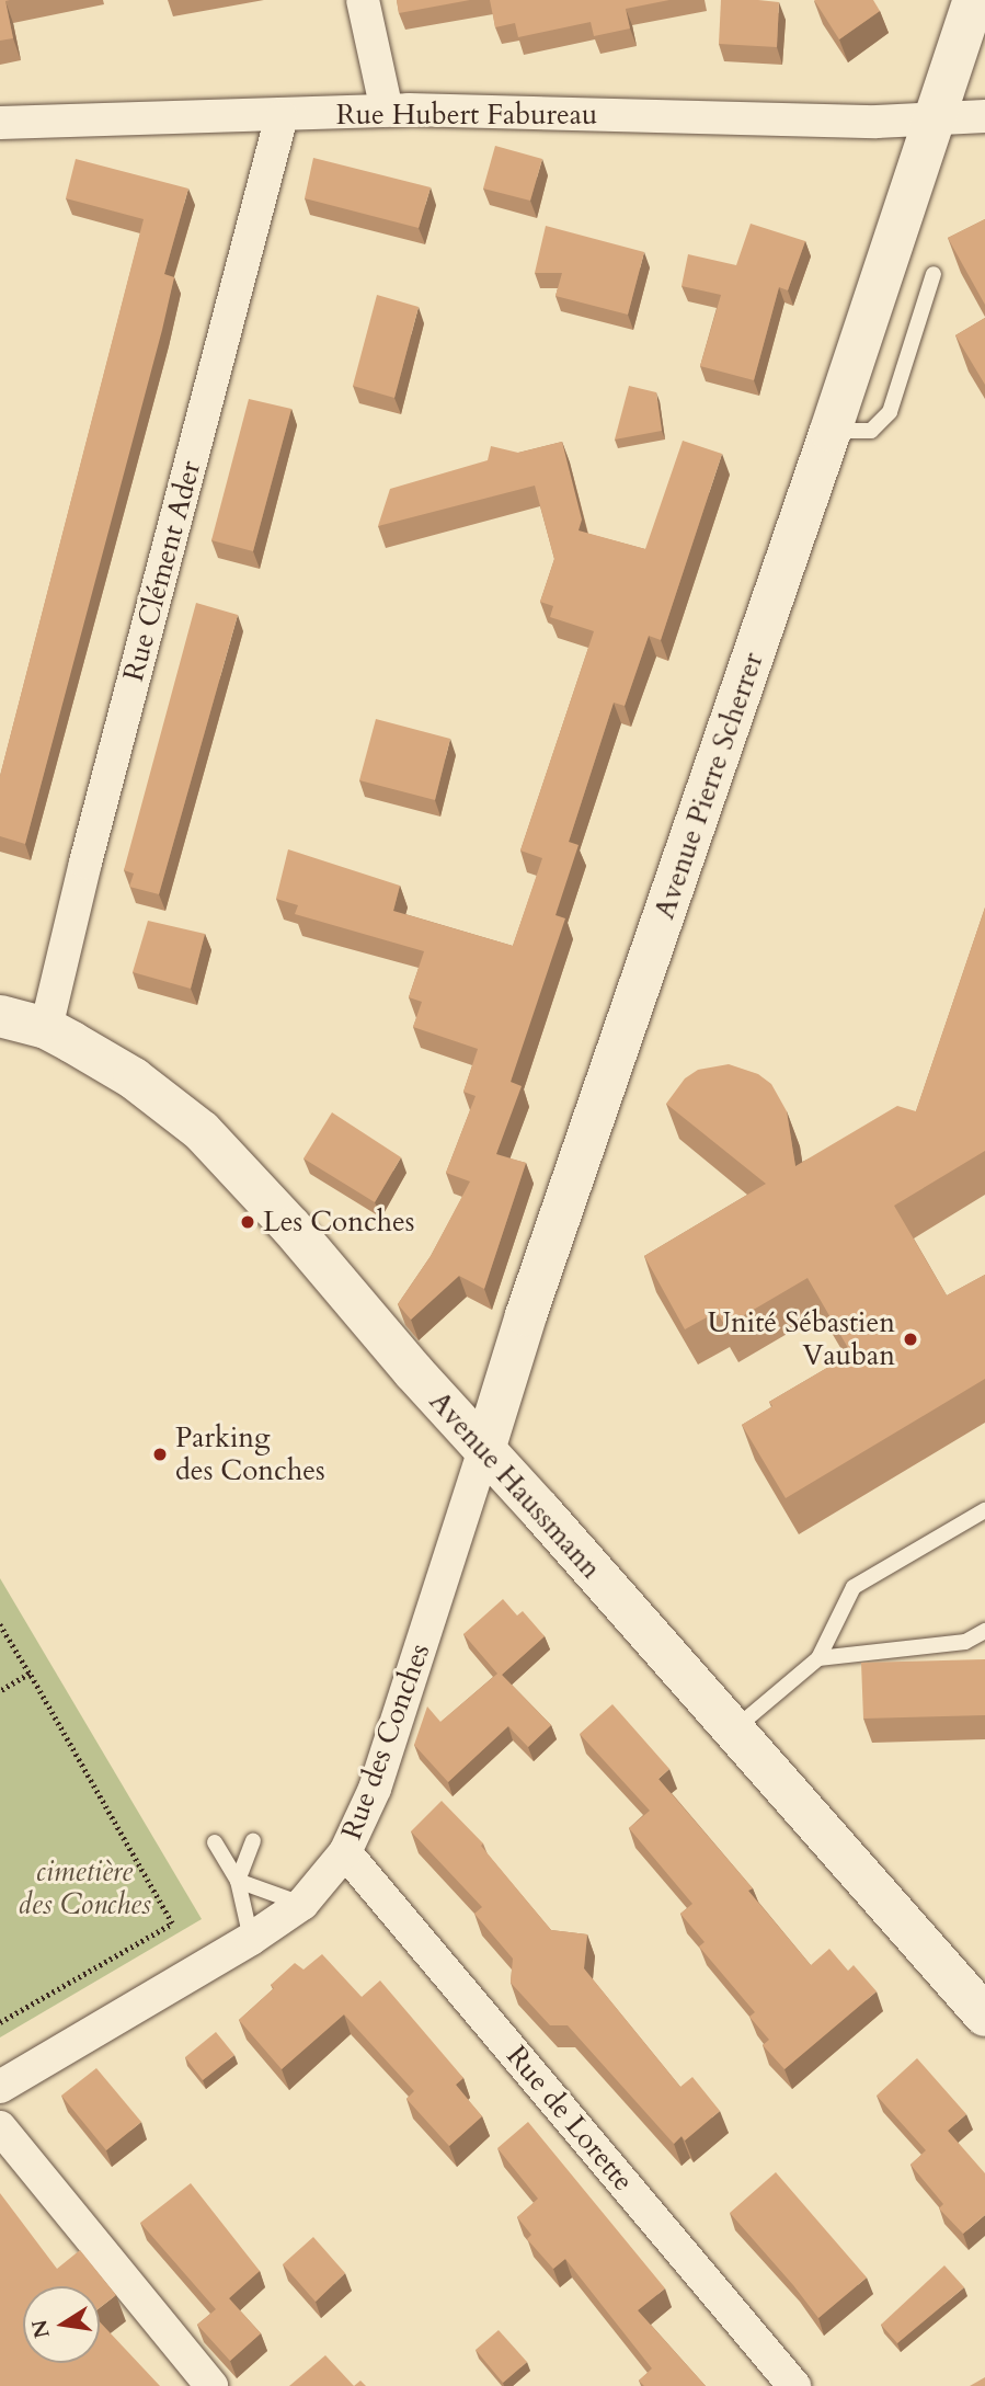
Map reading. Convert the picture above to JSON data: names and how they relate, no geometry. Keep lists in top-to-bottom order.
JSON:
{
  "streets": {
    "street": [
      "Rue Hubert Fabureau",
      "Rue Clément Ader",
      "Avenue Pierre Scherrer",
      "Avenue Haussmann",
      "Rue des Conches",
      "Rue de Lorette"
    ]
  },
  "crossings": [
    ["Rue Hubert Fabureau", "Rue Clément Ader"],
    ["Rue Hubert Fabureau", "Avenue Pierre Scherrer"],
    ["Rue Clément Ader", "Avenue Haussmann"],
    ["Avenue Pierre Scherrer", "Avenue Haussmann"],
    ["Avenue Pierre Scherrer", "Rue des Conches"],
    ["Avenue Haussmann", "Rue des Conches"],
    ["Rue des Conches", "Rue de Lorette"]
  ],
  "parks": ["cimetière des Conches"],
  "places": ["Les Conches", "Unité Sébastien Vauban", "Parking des Conches"],
  "north": "left"
}
